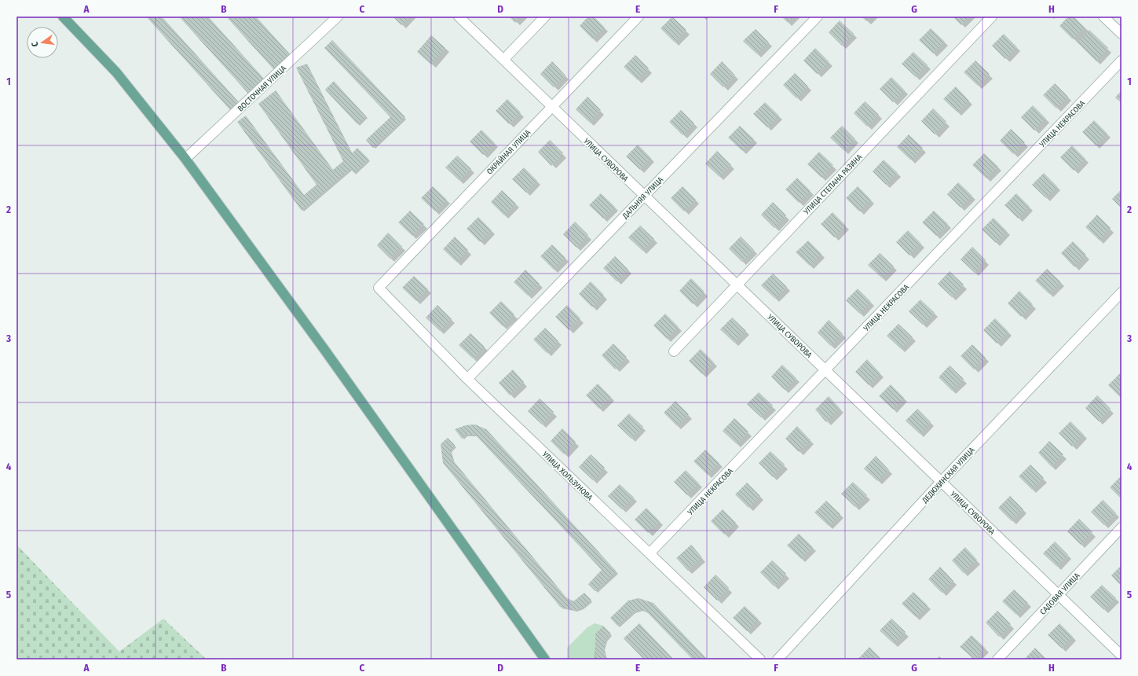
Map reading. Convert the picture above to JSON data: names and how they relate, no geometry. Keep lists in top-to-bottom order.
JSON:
{
  "streets": {
    "street": [
      "ВОСТОЧНАЯ УЛИЦА",
      "УЛИЦА НЕКРАСОВА",
      "ОКРАЙНАЯ УЛИЦА",
      "УЛИЦА СУВОРОВА",
      "УЛИЦА СТЕПАНА РАЗИНА",
      "ДАЛЬНЯЯ УЛИЦА",
      "ДЕДЮХИНСКАЯ УЛИЦА",
      "УЛИЦА ХОЛЬЗУНОВА",
      "САДОВАЯ УЛИЦА"
    ]
  },
  "crossings": [
    ["УЛИЦА НЕКРАСОВА", "УЛИЦА СУВОРОВА"],
    ["УЛИЦА НЕКРАСОВА", "УЛИЦА ХОЛЬЗУНОВА"],
    ["ОКРАЙНАЯ УЛИЦА", "УЛИЦА СУВОРОВА"],
    ["ОКРАЙНАЯ УЛИЦА", "УЛИЦА ХОЛЬЗУНОВА"],
    ["УЛИЦА СУВОРОВА", "УЛИЦА СТЕПАНА РАЗИНА"],
    ["УЛИЦА СУВОРОВА", "ДАЛЬНЯЯ УЛИЦА"],
    ["УЛИЦА СУВОРОВА", "ДЕДЮХИНСКАЯ УЛИЦА"],
    ["УЛИЦА СУВОРОВА", "САДОВАЯ УЛИЦА"],
    ["ДАЛЬНЯЯ УЛИЦА", "УЛИЦА ХОЛЬЗУНОВА"]
  ],
  "north": "left",
  "grid": {
    "columns": [
      "A",
      "B",
      "C",
      "D",
      "E",
      "F",
      "G",
      "H"
    ],
    "rows": [
      "1",
      "2",
      "3",
      "4",
      "5"
    ]
  }
}
